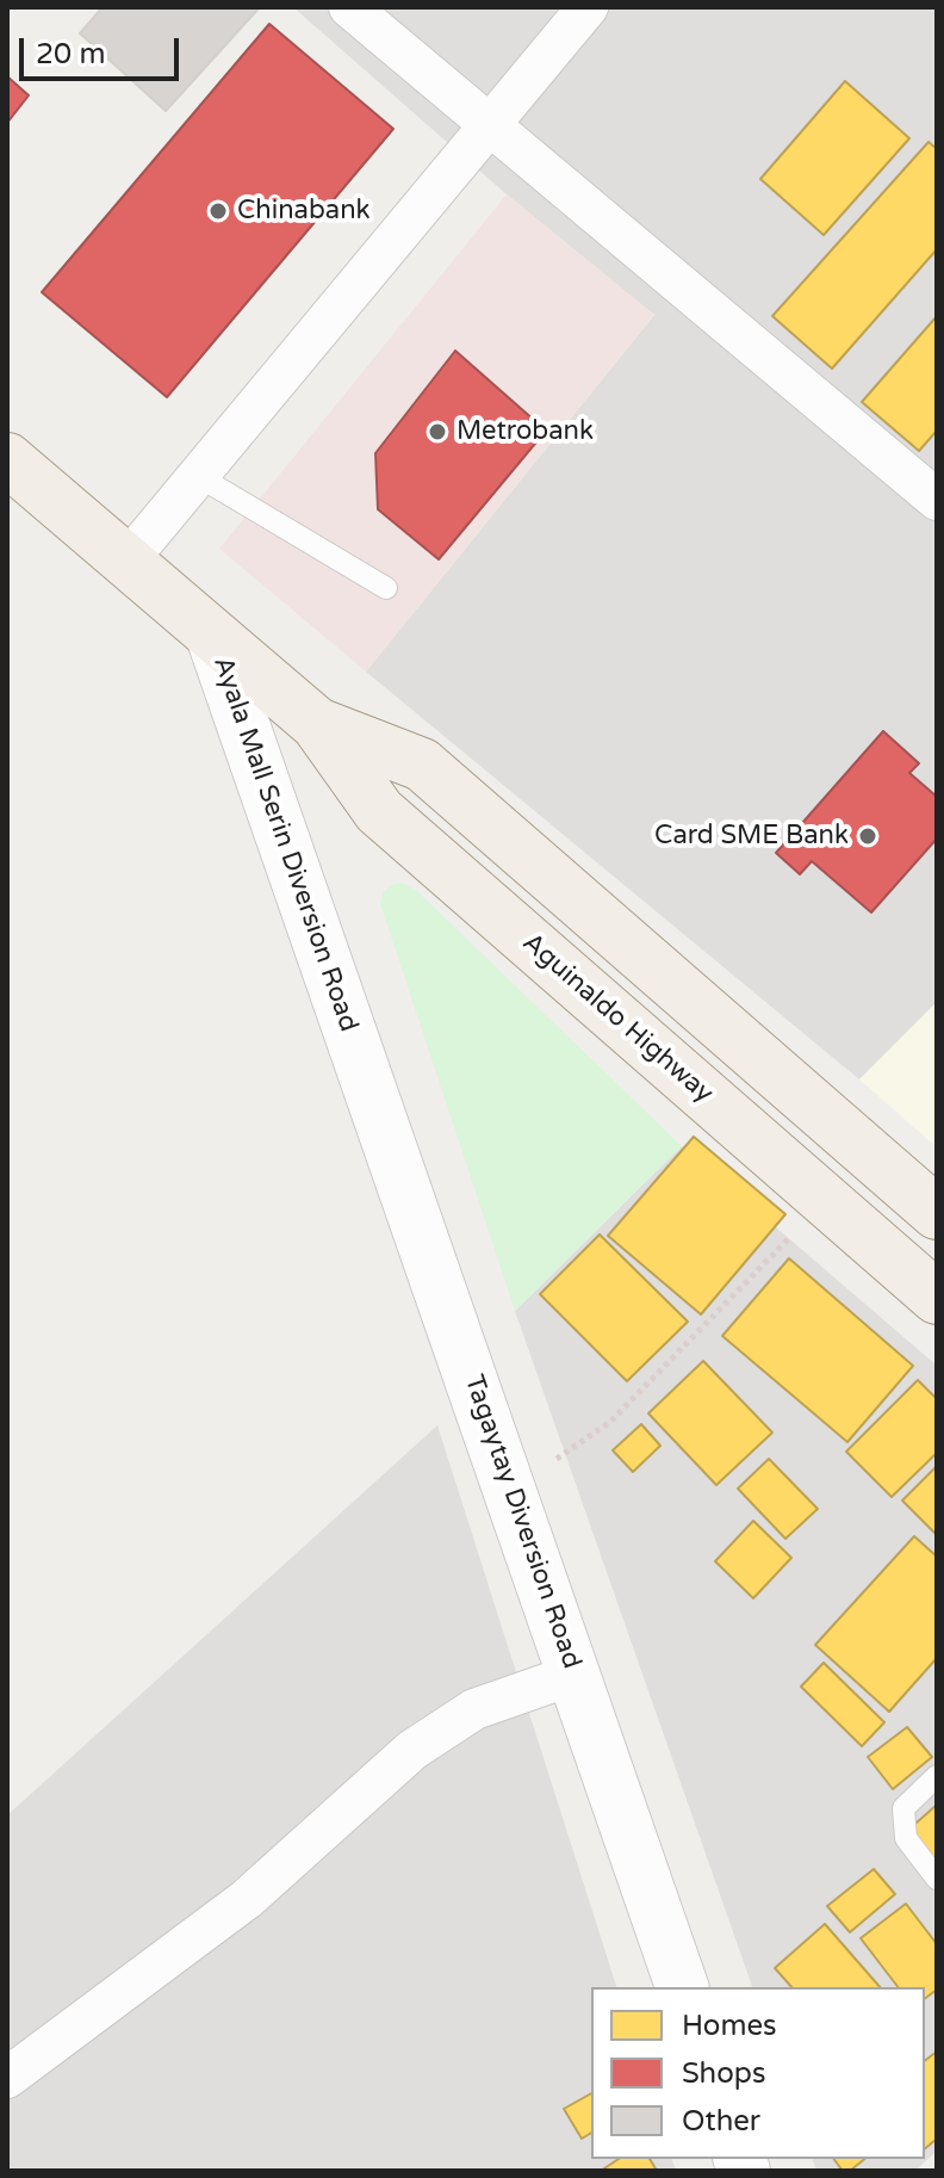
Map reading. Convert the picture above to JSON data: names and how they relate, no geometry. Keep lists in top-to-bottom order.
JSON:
{
  "streets": {
    "main road": ["Aguinaldo Highway"],
    "street": ["Ayala Mall Serin Diversion Road", "Tagaytay Diversion Road"]
  },
  "crossings": [
    ["Ayala Mall Serin Diversion Road", "Aguinaldo Highway"],
    ["Ayala Mall Serin Diversion Road", "Tagaytay Diversion Road"]
  ],
  "places": ["Chinabank", "Metrobank", "Card SME Bank"],
  "legend": ["Homes", "Shops", "Other"],
  "scale_bar": "20 m"
}
